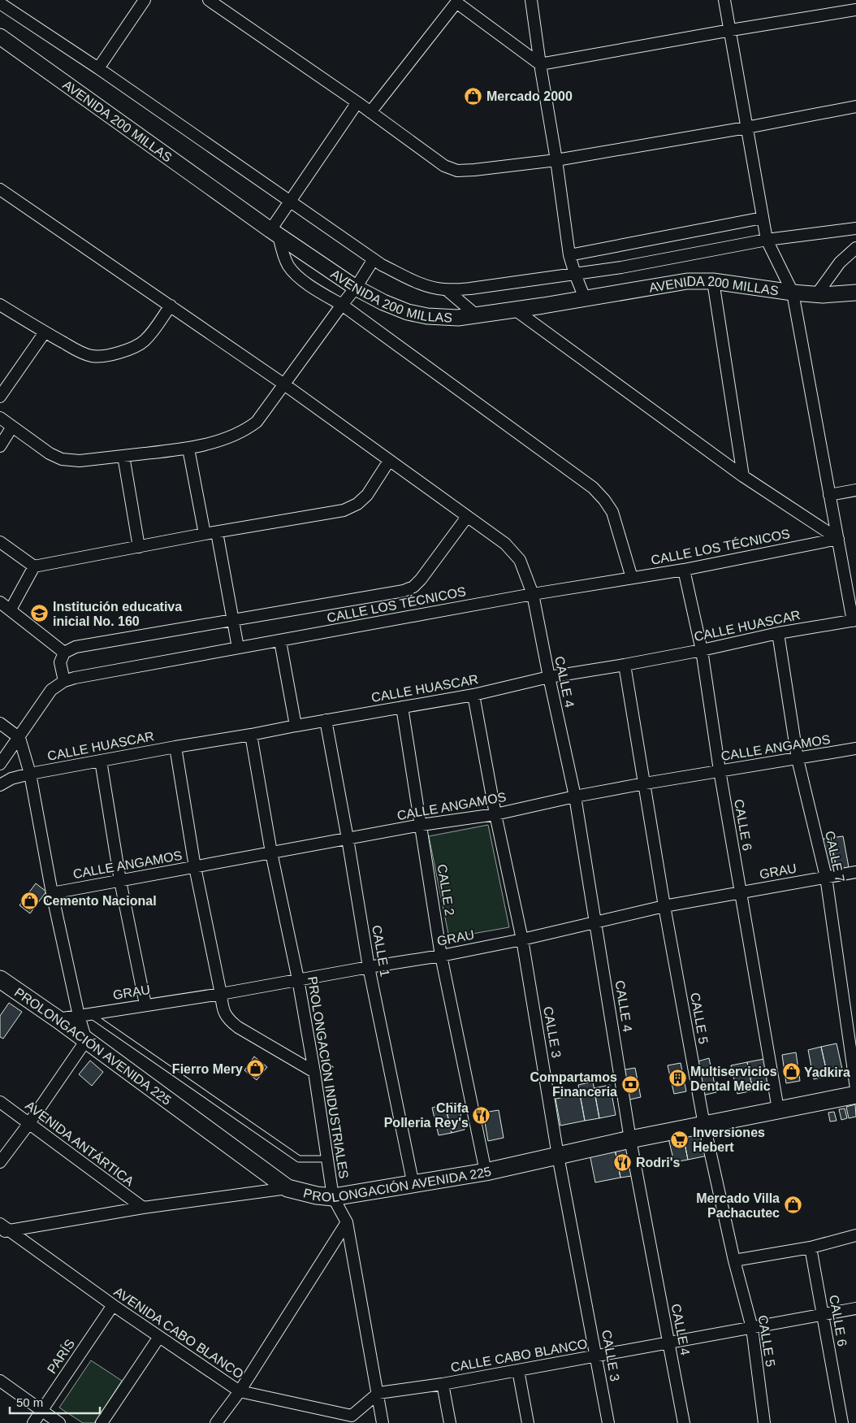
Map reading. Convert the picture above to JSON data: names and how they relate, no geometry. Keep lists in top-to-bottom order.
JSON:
{
  "streets": {
    "main road": ["AVENIDA 200 MILLAS", "PROLONGACIÓN AVENIDA 225"],
    "street": [
      "CALLE LOS TÉCNICOS",
      "CALLE HUASCAR",
      "CALLE 4",
      "CALLE ANGAMOS",
      "CALLE 6",
      "CALLE 7",
      "GRAU",
      "CALLE 2",
      "CALLE 1",
      "CALLE 5",
      "CALLE 3",
      "PROLONGACIÓN INDUSTRIALES",
      "AVENIDA ANTÁRTICA",
      "AVENIDA CABO BLANCO",
      "CALLE CABO BLANCO",
      "PARÍS"
    ]
  },
  "crossings": [
    ["CALLE LOS TÉCNICOS", "CALLE 4"],
    ["CALLE LOS TÉCNICOS", "CALLE 6"],
    ["CALLE HUASCAR", "CALLE 4"],
    ["CALLE HUASCAR", "CALLE 6"],
    ["CALLE HUASCAR", "CALLE 7"],
    ["CALLE HUASCAR", "CALLE 2"],
    ["CALLE HUASCAR", "CALLE 1"],
    ["CALLE HUASCAR", "CALLE 5"],
    ["CALLE HUASCAR", "CALLE 3"],
    ["CALLE HUASCAR", "PROLONGACIÓN INDUSTRIALES"],
    ["CALLE 4", "CALLE ANGAMOS"],
    ["CALLE 4", "GRAU"],
    ["CALLE 4", "PROLONGACIÓN AVENIDA 225"],
    ["CALLE 4", "CALLE CABO BLANCO"],
    ["CALLE ANGAMOS", "CALLE 6"],
    ["CALLE ANGAMOS", "CALLE 7"],
    ["CALLE ANGAMOS", "CALLE 2"],
    ["CALLE ANGAMOS", "CALLE 1"],
    ["CALLE ANGAMOS", "CALLE 5"],
    ["CALLE ANGAMOS", "CALLE 3"],
    ["CALLE ANGAMOS", "PROLONGACIÓN INDUSTRIALES"],
    ["CALLE 6", "GRAU"],
    ["CALLE 6", "PROLONGACIÓN AVENIDA 225"],
    ["CALLE 6", "CALLE CABO BLANCO"],
    ["CALLE 7", "GRAU"],
    ["GRAU", "CALLE 2"],
    ["GRAU", "CALLE 1"],
    ["GRAU", "CALLE 5"],
    ["GRAU", "CALLE 3"],
    ["GRAU", "PROLONGACIÓN AVENIDA 225"],
    ["GRAU", "PROLONGACIÓN INDUSTRIALES"],
    ["CALLE 2", "PROLONGACIÓN AVENIDA 225"],
    ["CALLE 1", "PROLONGACIÓN AVENIDA 225"],
    ["CALLE 5", "PROLONGACIÓN AVENIDA 225"],
    ["CALLE 5", "CALLE CABO BLANCO"],
    ["CALLE 3", "PROLONGACIÓN AVENIDA 225"],
    ["CALLE 3", "CALLE CABO BLANCO"],
    ["PROLONGACIÓN AVENIDA 225", "PROLONGACIÓN INDUSTRIALES"],
    ["PROLONGACIÓN INDUSTRIALES", "AVENIDA CABO BLANCO"],
    ["PROLONGACIÓN INDUSTRIALES", "CALLE CABO BLANCO"],
    ["AVENIDA CABO BLANCO", "CALLE CABO BLANCO"],
    ["AVENIDA CABO BLANCO", "PARÍS"]
  ],
  "places": {
    "shop": [
      "Mercado 2000",
      "Cemento Nacional",
      "Fierro Mery",
      "Yadkira",
      "Mercado Villa Pachacutec"
    ],
    "school or university": ["Institución educativa inicial No. 160"],
    "building": ["Multiservicios Dental Medic"],
    "bank": ["Compartamos Financeria"],
    "restaurant": ["Chifa Polleria Rey's", "Rodri's"],
    "supermarket": ["Inversiones Hebert"]
  },
  "scale_bar": "50 m"
}
